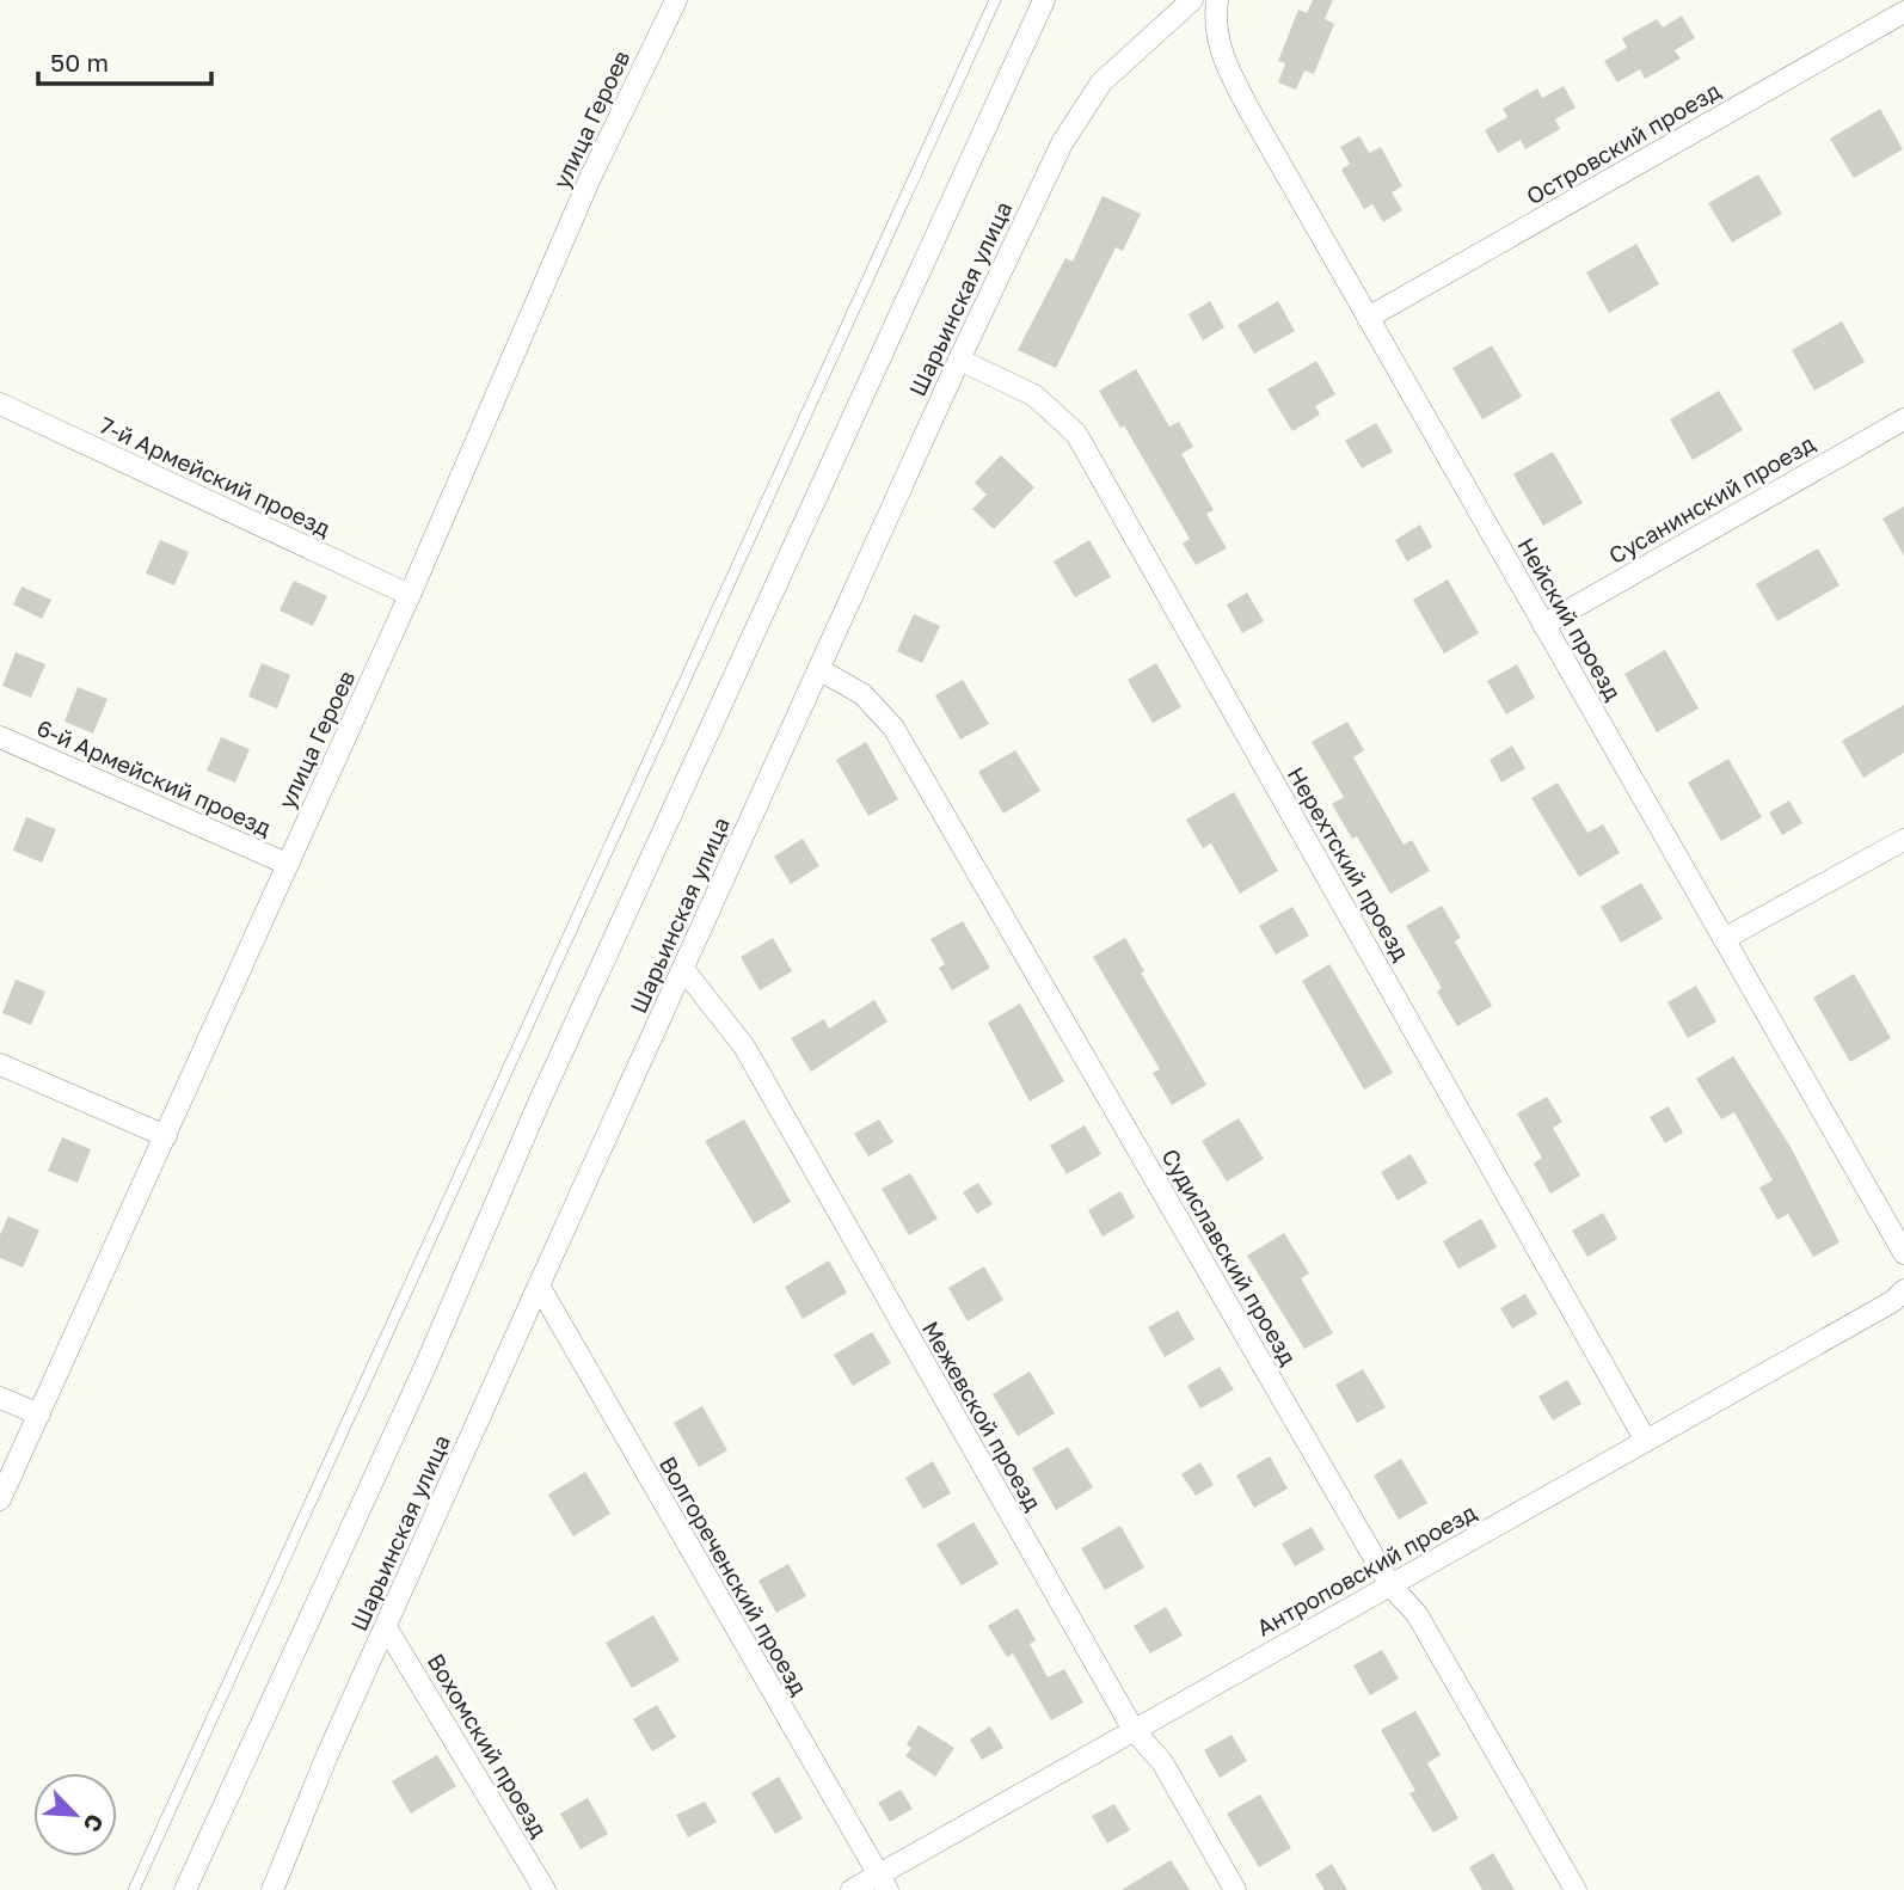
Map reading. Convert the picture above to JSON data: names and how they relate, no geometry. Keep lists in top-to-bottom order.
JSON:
{
  "streets": {
    "street": [
      "улица Героев",
      "Островский проезд",
      "Шарьинская улица",
      "7-й Армейский проезд",
      "Сусанинский проезд",
      "Нейский проезд",
      "6-й Армейский проезд",
      "Нерехтский проезд",
      "Судиславский проезд",
      "Межевской проезд",
      "Антроповский проезд",
      "Волгореченский проезд",
      "Вохомский проезд"
    ]
  },
  "crossings": [
    ["улица Героев", "7-й Армейский проезд"],
    ["улица Героев", "6-й Армейский проезд"],
    ["Островский проезд", "Нейский проезд"],
    ["Шарьинская улица", "Нерехтский проезд"],
    ["Шарьинская улица", "Судиславский проезд"],
    ["Шарьинская улица", "Межевской проезд"],
    ["Шарьинская улица", "Волгореченский проезд"],
    ["Шарьинская улица", "Вохомский проезд"],
    ["Сусанинский проезд", "Нейский проезд"],
    ["Нерехтский проезд", "Антроповский проезд"],
    ["Судиславский проезд", "Антроповский проезд"],
    ["Межевской проезд", "Антроповский проезд"],
    ["Антроповский проезд", "Волгореченский проезд"]
  ],
  "scale_bar": "50 m",
  "north": "bottom right"
}
